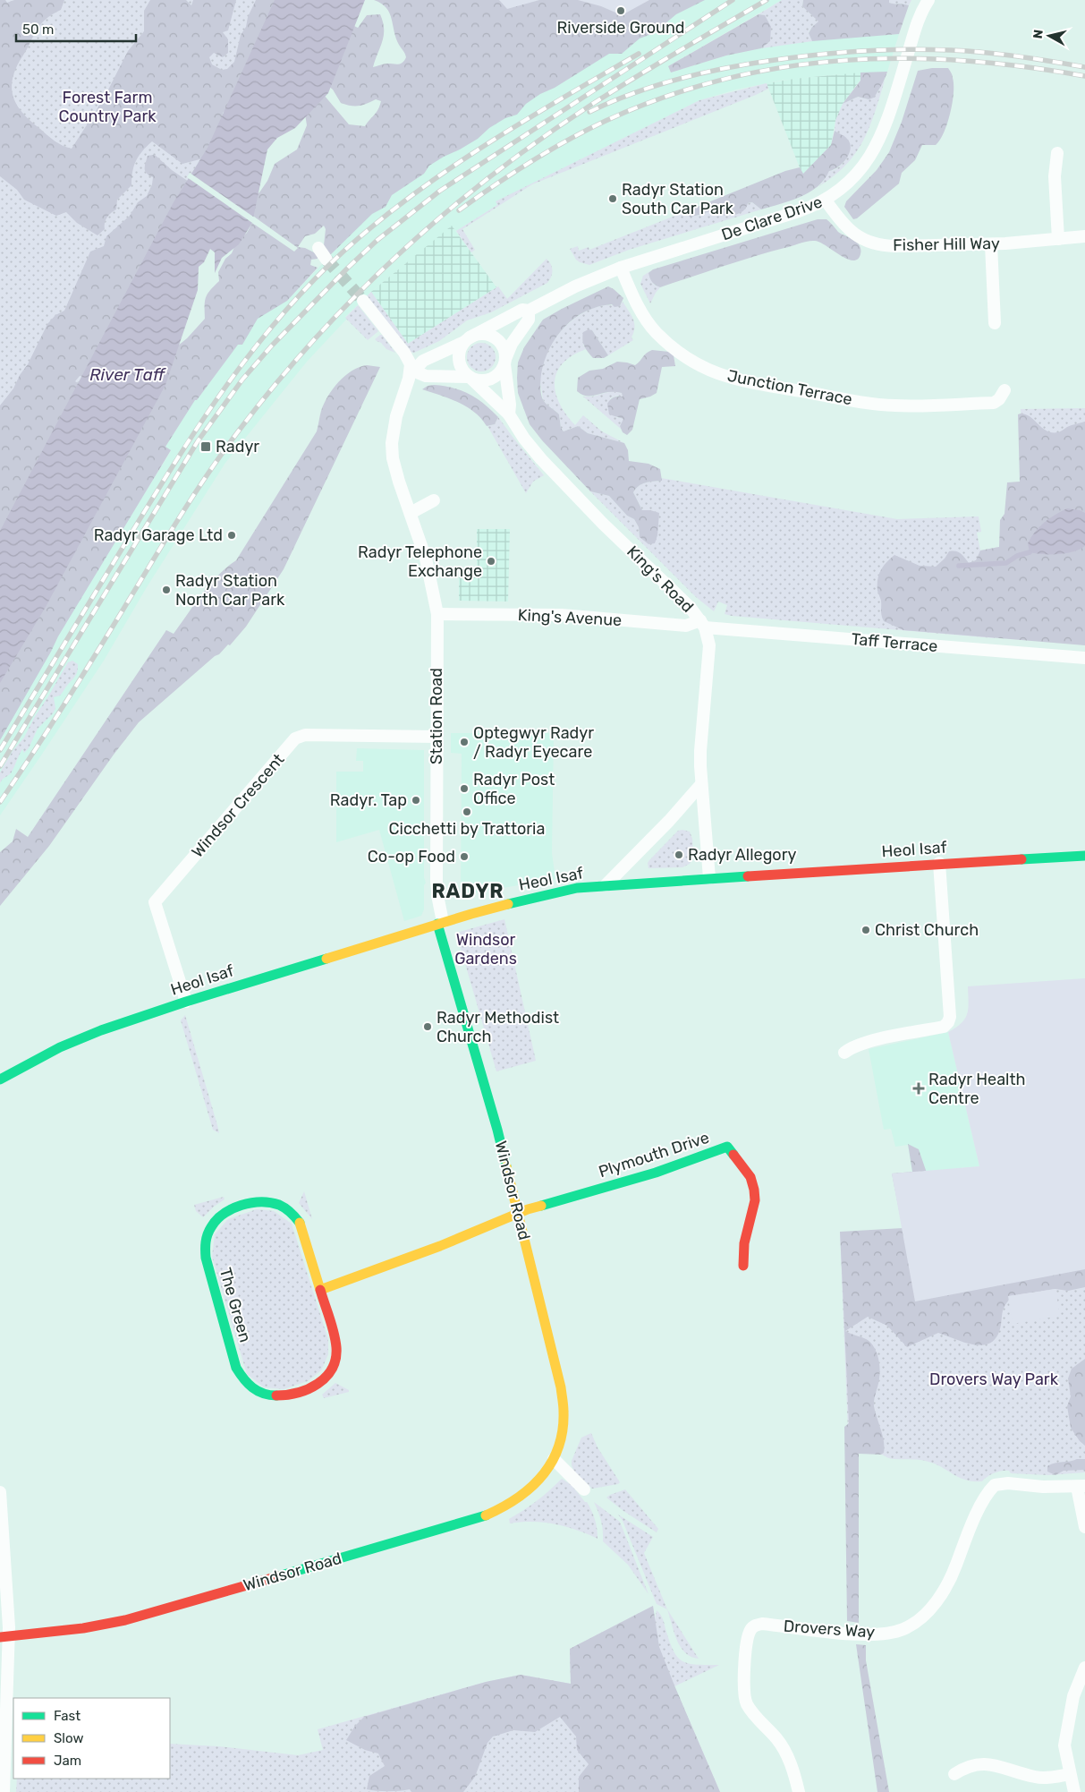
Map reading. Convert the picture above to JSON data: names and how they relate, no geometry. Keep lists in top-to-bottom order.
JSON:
{
  "streets": {
    "street": [
      "De Clare Drive",
      "Fisher Hill Way",
      "Junction Terrace",
      "King's Road",
      "King's Avenue",
      "Taff Terrace",
      "Station Road",
      "Windsor Crescent",
      "Heol Isaf",
      "Plymouth Drive",
      "Windsor Road",
      "The Green",
      "Drovers Way"
    ]
  },
  "crossings": [
    ["De Clare Drive", "Fisher Hill Way"],
    ["De Clare Drive", "Junction Terrace"],
    ["De Clare Drive", "King's Road"],
    ["King's Road", "King's Avenue"],
    ["King's Road", "Taff Terrace"],
    ["King's Road", "Heol Isaf"],
    ["King's Avenue", "Taff Terrace"],
    ["King's Avenue", "Station Road"],
    ["Station Road", "Windsor Crescent"],
    ["Station Road", "Heol Isaf"],
    ["Station Road", "Windsor Road"],
    ["Windsor Crescent", "Heol Isaf"],
    ["Heol Isaf", "Windsor Road"],
    ["Plymouth Drive", "Windsor Road"]
  ],
  "districts": ["RADYR"],
  "water": ["River Taff"],
  "parks": ["Forest Farm Country Park", "Windsor Gardens", "Drovers Way Park"],
  "places": {
    "other": [
      "Riverside Ground",
      "Radyr Station South Car Park",
      "Radyr Garage Ltd",
      "Radyr Telephone Exchange",
      "Radyr Station North Car Park",
      "Optegwyr Radyr / Radyr Eyecare",
      "Radyr Post Office",
      "Radyr. Tap",
      "Cicchetti by Trattoria",
      "Radyr Allegory",
      "Co-op Food",
      "Christ Church",
      "Radyr Methodist Church"
    ],
    "transit": ["Radyr"],
    "health": ["Radyr Health Centre"]
  },
  "legend": ["Fast", "Slow", "Jam"],
  "scale_bar": "50 m",
  "north": "left"
}
